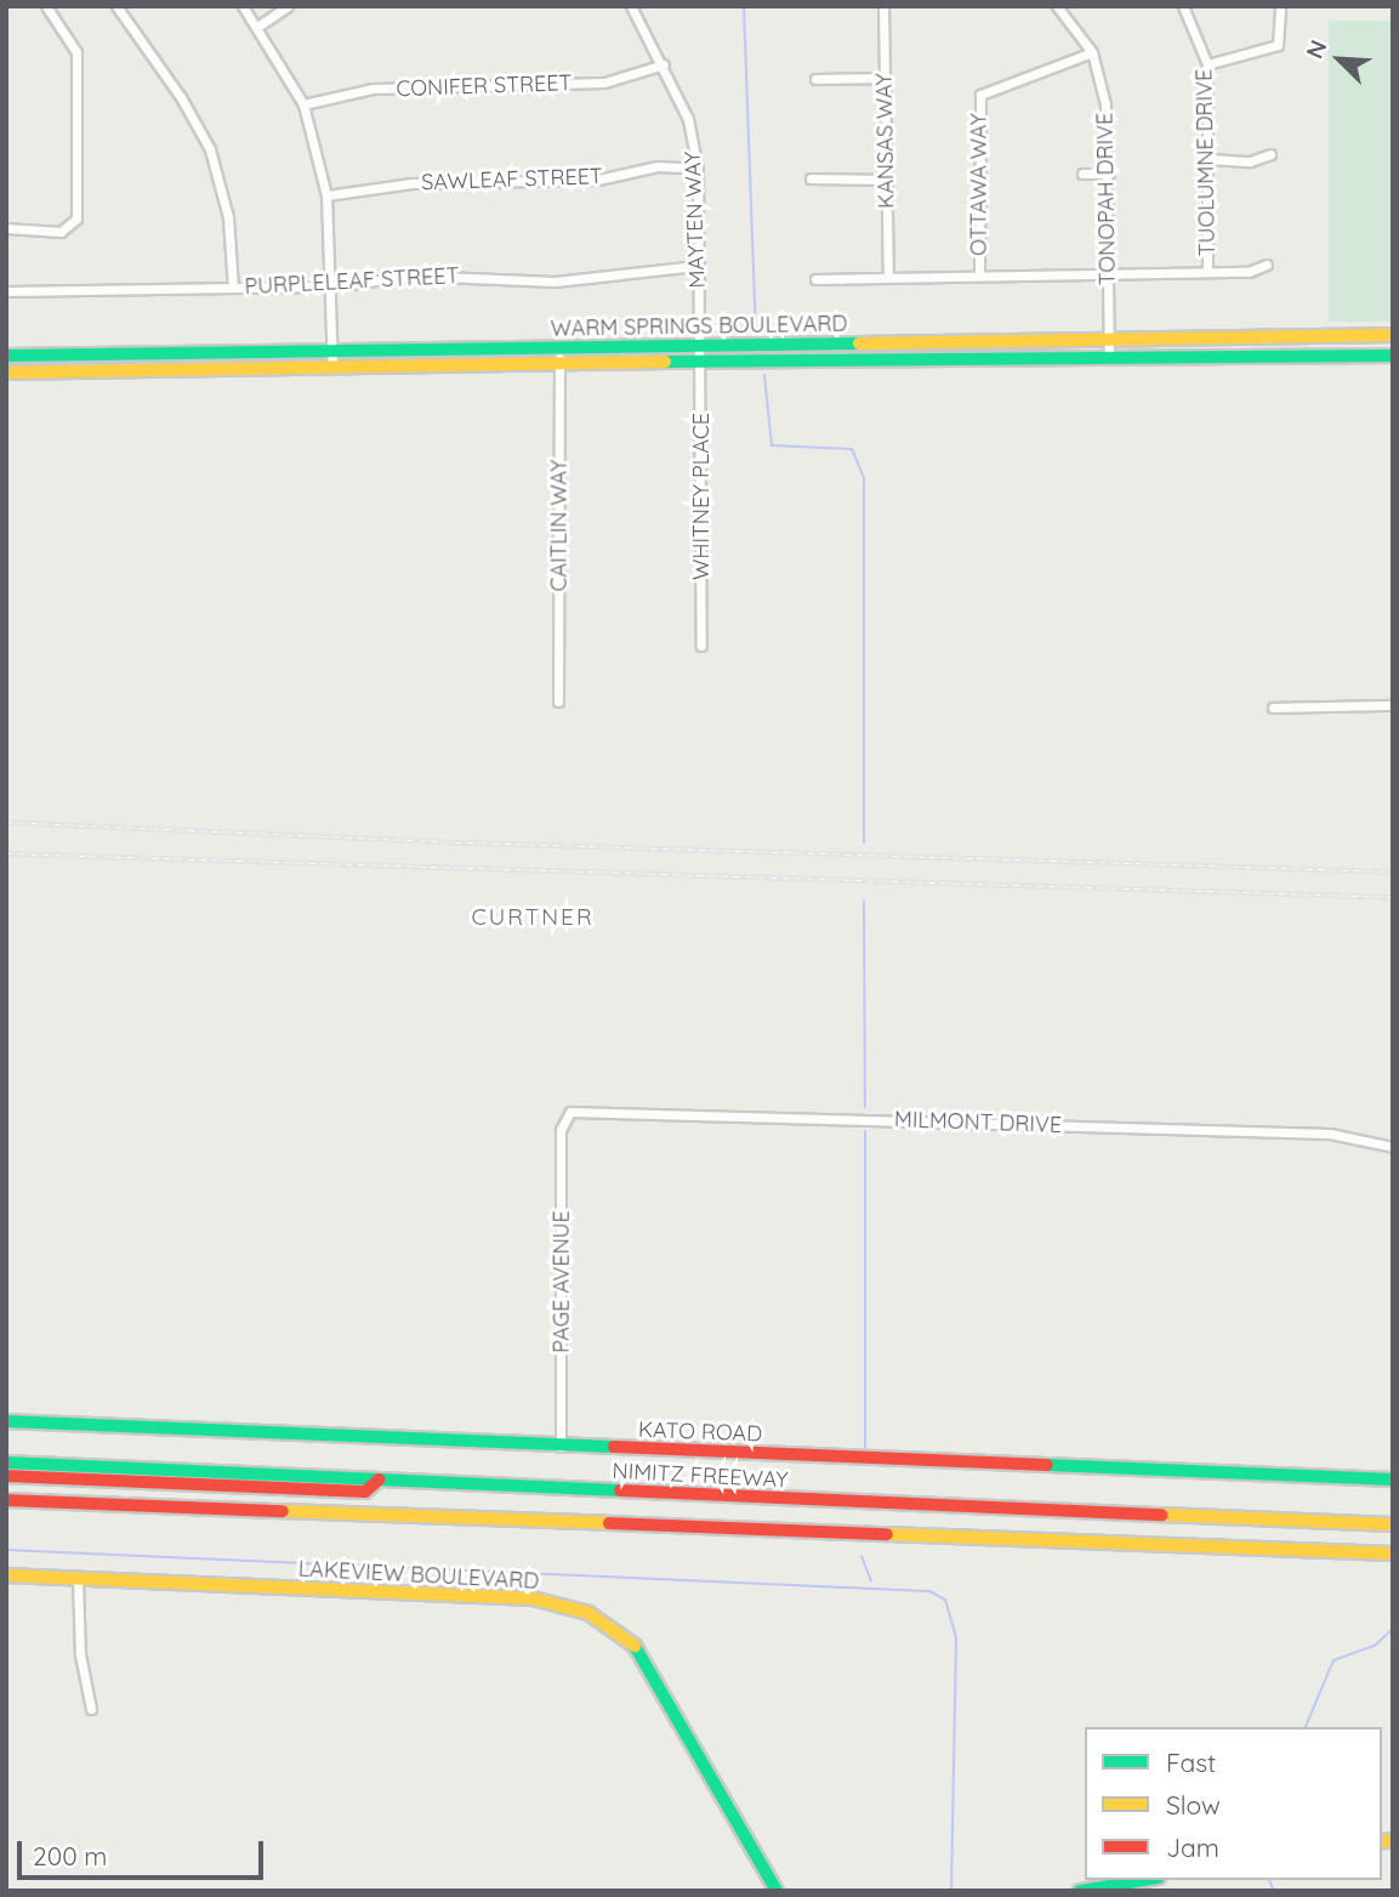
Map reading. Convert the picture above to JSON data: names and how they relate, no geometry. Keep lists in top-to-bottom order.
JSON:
{
  "streets": {
    "main road": [
      "WARM SPRINGS BOULEVARD",
      "KATO ROAD",
      "NIMITZ FREEWAY",
      "LAKEVIEW BOULEVARD"
    ],
    "street": [
      "CONIFER STREET",
      "KANSAS WAY",
      "TUOLUMNE DRIVE",
      "SAWLEAF STREET",
      "OTTAWA WAY",
      "TONOPAH DRIVE",
      "MAYTEN WAY",
      "PURPLELEAF STREET",
      "WHITNEY PLACE",
      "CAITLIN WAY",
      "MILMONT DRIVE",
      "PAGE AVENUE"
    ]
  },
  "crossings": [
    ["CONIFER STREET", "MAYTEN WAY"],
    ["SAWLEAF STREET", "MAYTEN WAY"],
    ["OTTAWA WAY", "TONOPAH DRIVE"],
    ["TONOPAH DRIVE", "WARM SPRINGS BOULEVARD"],
    ["MAYTEN WAY", "PURPLELEAF STREET"],
    ["MAYTEN WAY", "WARM SPRINGS BOULEVARD"],
    ["MAYTEN WAY", "WHITNEY PLACE"],
    ["WARM SPRINGS BOULEVARD", "WHITNEY PLACE"],
    ["WARM SPRINGS BOULEVARD", "CAITLIN WAY"],
    ["MILMONT DRIVE", "PAGE AVENUE"],
    ["PAGE AVENUE", "KATO ROAD"]
  ],
  "districts": ["CURTNER"],
  "legend": ["Fast", "Slow", "Jam"],
  "scale_bar": "200 m",
  "north": "top left"
}
